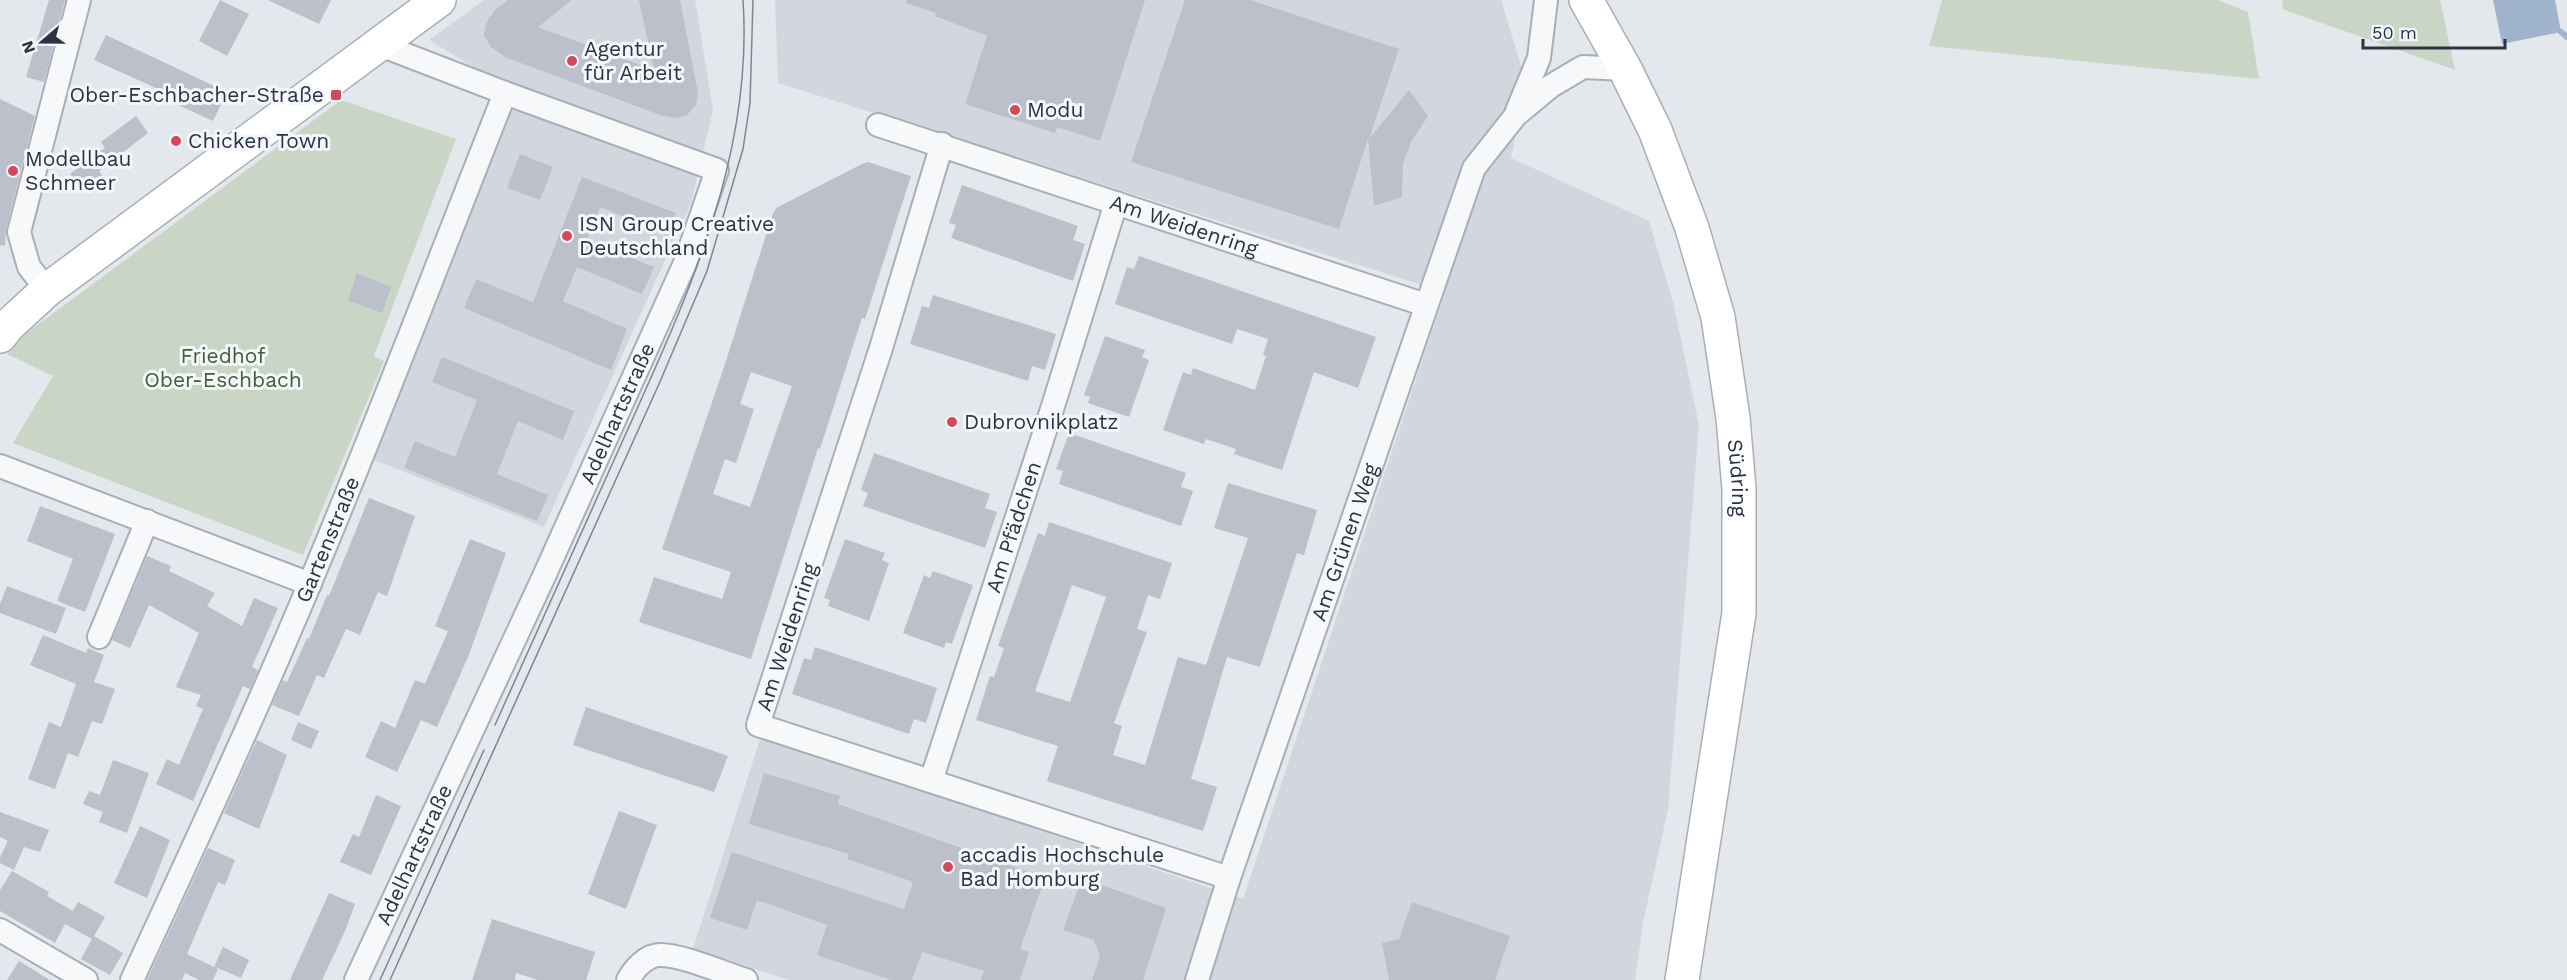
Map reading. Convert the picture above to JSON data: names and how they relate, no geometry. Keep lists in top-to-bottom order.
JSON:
{
  "streets": {
    "main road": ["Südring"],
    "street": [
      "Am Weidenring",
      "Adelhartstraße",
      "Am Pfädchen",
      "Gartenstraße",
      "Am Grünen Weg"
    ]
  },
  "crossings": [
    ["Am Weidenring", "Am Pfädchen"],
    ["Am Weidenring", "Am Grünen Weg"],
    ["Adelhartstraße", "Gartenstraße"],
    ["Südring", "Am Grünen Weg"]
  ],
  "parks": ["Friedhof Ober-Eschbach"],
  "places": {
    "other": [
      "Agentur für Arbeit",
      "Modu",
      "Chicken Town",
      "Modellbau Schmeer",
      "ISN Group Creative Deutschland",
      "Dubrovnikplatz",
      "accadis Hochschule Bad Homburg"
    ],
    "transit": ["Ober-Eschbacher-Straße"]
  },
  "scale_bar": "50 m",
  "north": "left"
}
